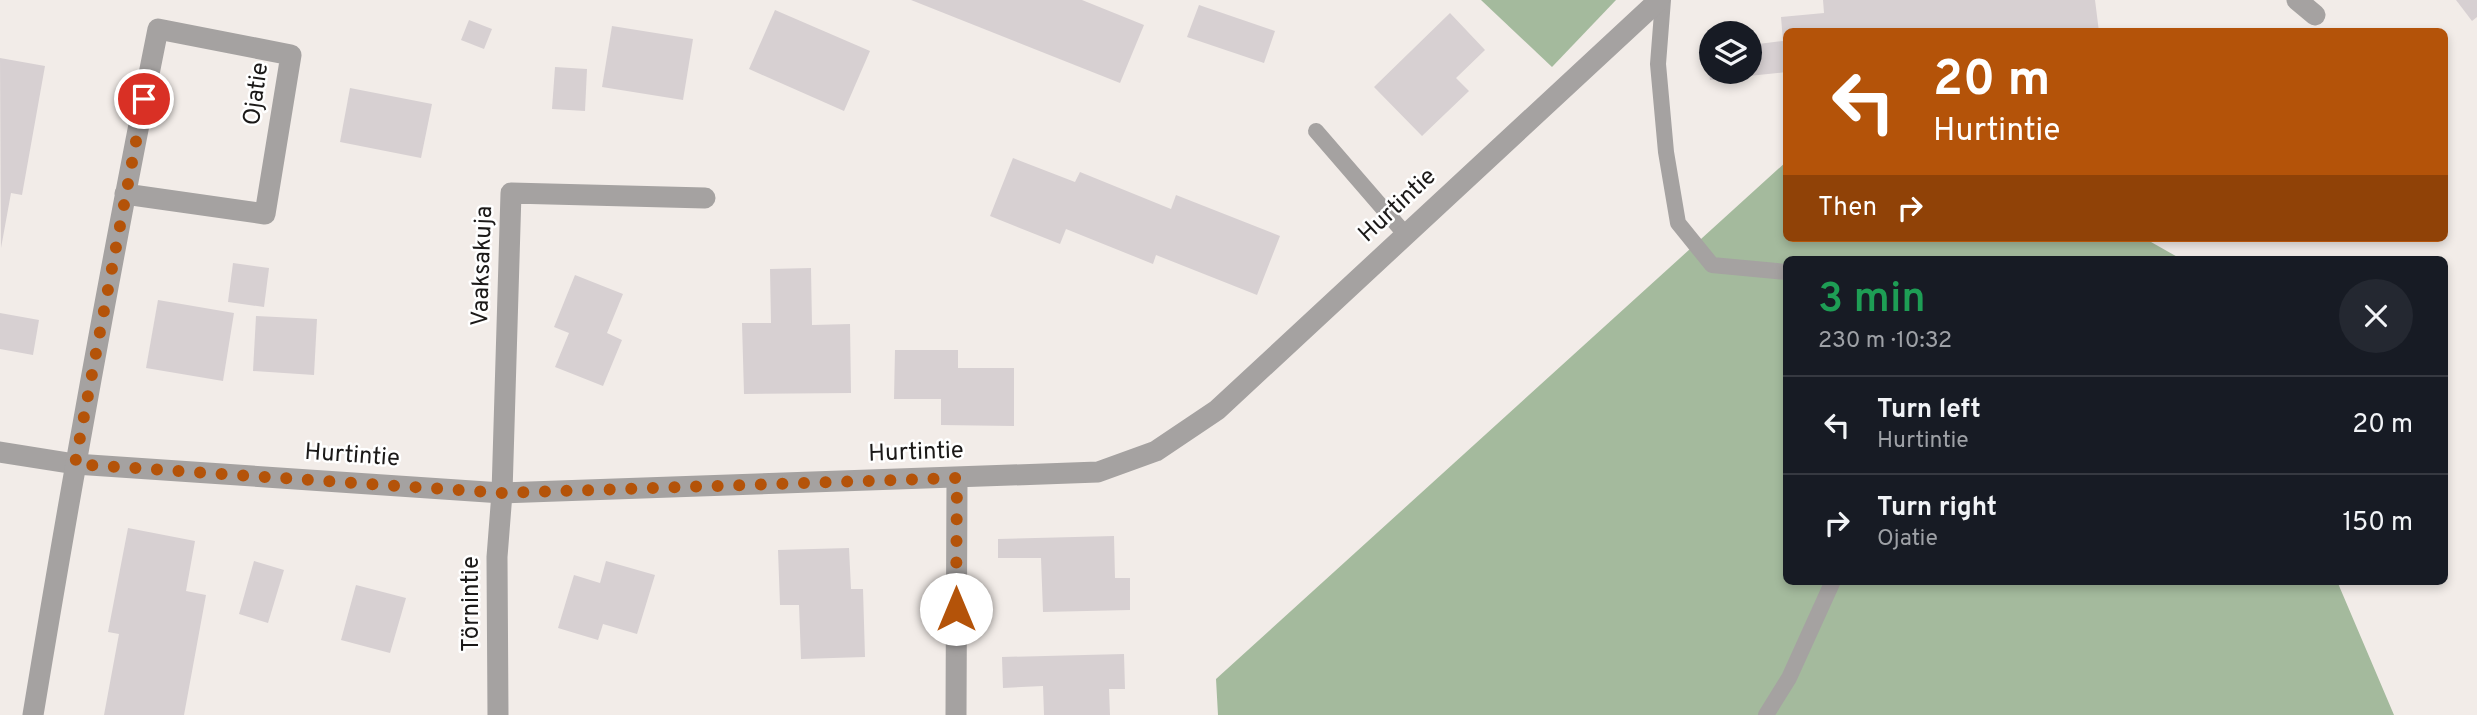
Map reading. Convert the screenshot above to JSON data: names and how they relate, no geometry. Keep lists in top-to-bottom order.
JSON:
{
  "streets": {
    "street": [
      "Ojatie",
      "Hurtintie",
      "Vaaksakuja",
      "Törnintie"
    ]
  },
  "crossings": [
    ["Ojatie", "Hurtintie"],
    ["Hurtintie", "Vaaksakuja"],
    ["Hurtintie", "Törnintie"],
    ["Vaaksakuja", "Törnintie"]
  ],
  "page": {
    "turn": ["20 m", "Hurtintie"],
    "then": "Then",
    "heading": ["3 min", "230 m · 10:32"],
    "list": [
      {
        "name": "Turn left",
        "note": "Hurtintie",
        "value": "20 m"
      },
      {
        "name": "Turn right",
        "note": "Ojatie",
        "value": "150 m"
      }
    ]
  }
}
